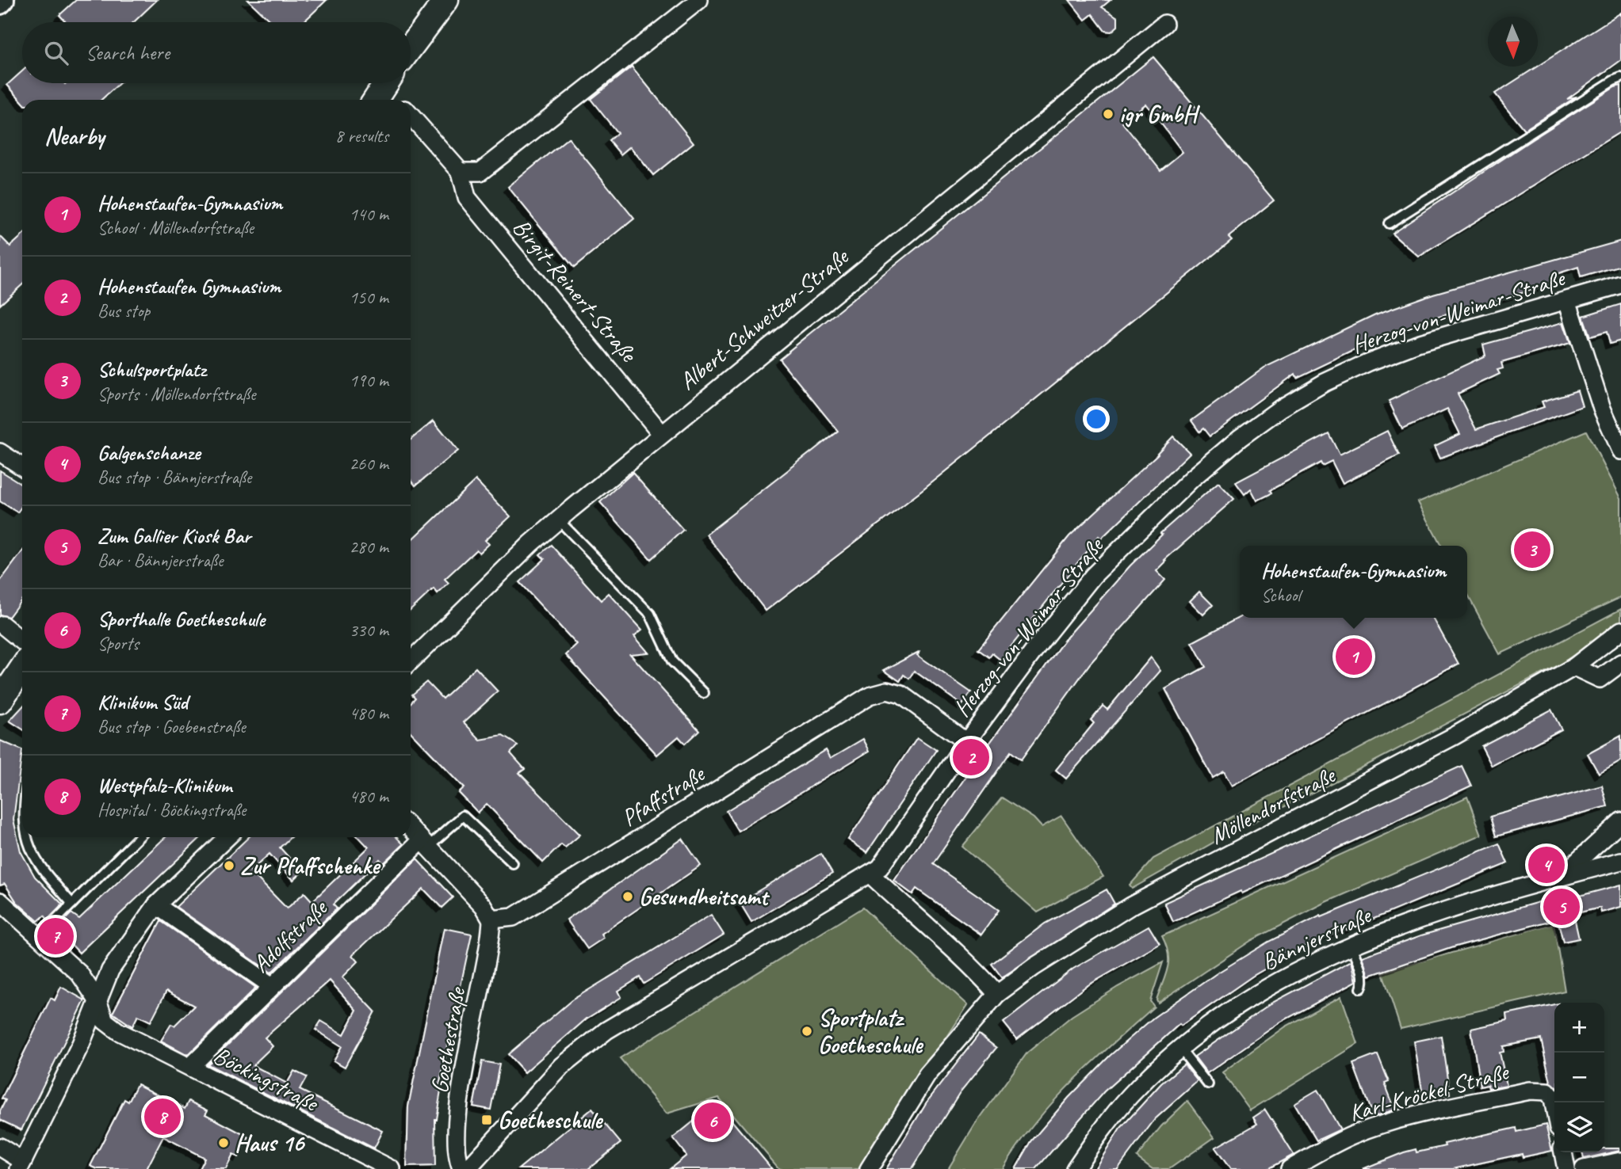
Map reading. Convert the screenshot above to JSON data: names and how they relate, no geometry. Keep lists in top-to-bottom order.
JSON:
{
  "streets": {
    "street": [
      "Birgit-Reinert-Straße",
      "Herzog-von-Weimar-Straße",
      "Albert-Schweitzer-Straße",
      "Pfaffstraße",
      "Möllendorfstraße",
      "Adolfstraße",
      "Bännjerstraße",
      "Goethestraße",
      "Böckingstraße",
      "Karl-Kröckel-Straße"
    ]
  },
  "crossings": [
    ["Birgit-Reinert-Straße", "Albert-Schweitzer-Straße"],
    ["Herzog-von-Weimar-Straße", "Pfaffstraße"],
    ["Pfaffstraße", "Goethestraße"],
    ["Adolfstraße", "Böckingstraße"]
  ],
  "places": {
    "other": [
      "igr GmbH",
      "Zur Pfaffschenke",
      "Gesundheitsamt",
      "Sportplatz Goetheschule",
      "Haus 16"
    ],
    "transit": ["Goetheschule"]
  },
  "north": "bottom",
  "page": {
    "search": "Search here",
    "heading": ["Nearby", "8 results"],
    "list": [
      {
        "mark": "1",
        "name": "Hohenstaufen-Gymnasium",
        "note": "School · Möllendorfstraße",
        "value": "140 m"
      },
      {
        "mark": "2",
        "name": "Hohenstaufen Gymnasium",
        "note": "Bus stop",
        "value": "150 m"
      },
      {
        "mark": "3",
        "name": "Schulsportplatz",
        "note": "Sports · Möllendorfstraße",
        "value": "190 m"
      },
      {
        "mark": "4",
        "name": "Galgenschanze",
        "note": "Bus stop · Bännjerstraße",
        "value": "260 m"
      },
      {
        "mark": "5",
        "name": "Zum Gallier Kiosk Bar",
        "note": "Bar · Bännjerstraße",
        "value": "280 m"
      },
      {
        "mark": "6",
        "name": "Sporthalle Goetheschule",
        "note": "Sports",
        "value": "330 m"
      },
      {
        "mark": "7",
        "name": "Klinikum Süd",
        "note": "Bus stop · Goebenstraße",
        "value": "480 m"
      },
      {
        "mark": "8",
        "name": "Westpfalz-Klinikum",
        "note": "Hospital · Böckingstraße",
        "value": "480 m"
      }
    ],
    "pins": [
      "3",
      "1",
      "2",
      "4",
      "5",
      "7",
      "8",
      "6"
    ],
    "popup": ["Hohenstaufen-Gymnasium", "School"],
    "map_buttons": ["+", "−"]
  }
}
